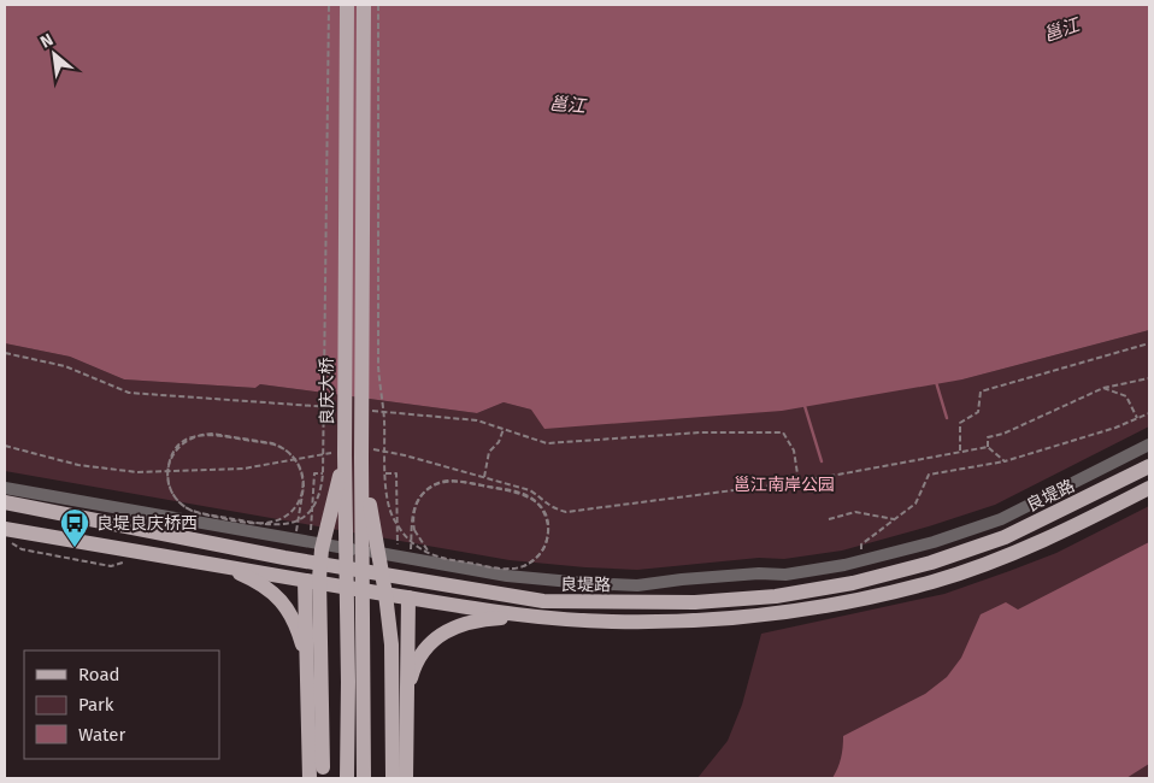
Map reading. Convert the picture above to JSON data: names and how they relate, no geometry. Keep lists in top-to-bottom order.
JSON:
{
  "streets": {
    "main road": ["良庆大桥", "良堤路"]
  },
  "water": ["邕江"],
  "parks": ["邕江南岸公园"],
  "places": {
    "bus stop": ["良堤良庆桥西"]
  },
  "legend": ["Road", "Park", "Water"],
  "north": "top left"
}
